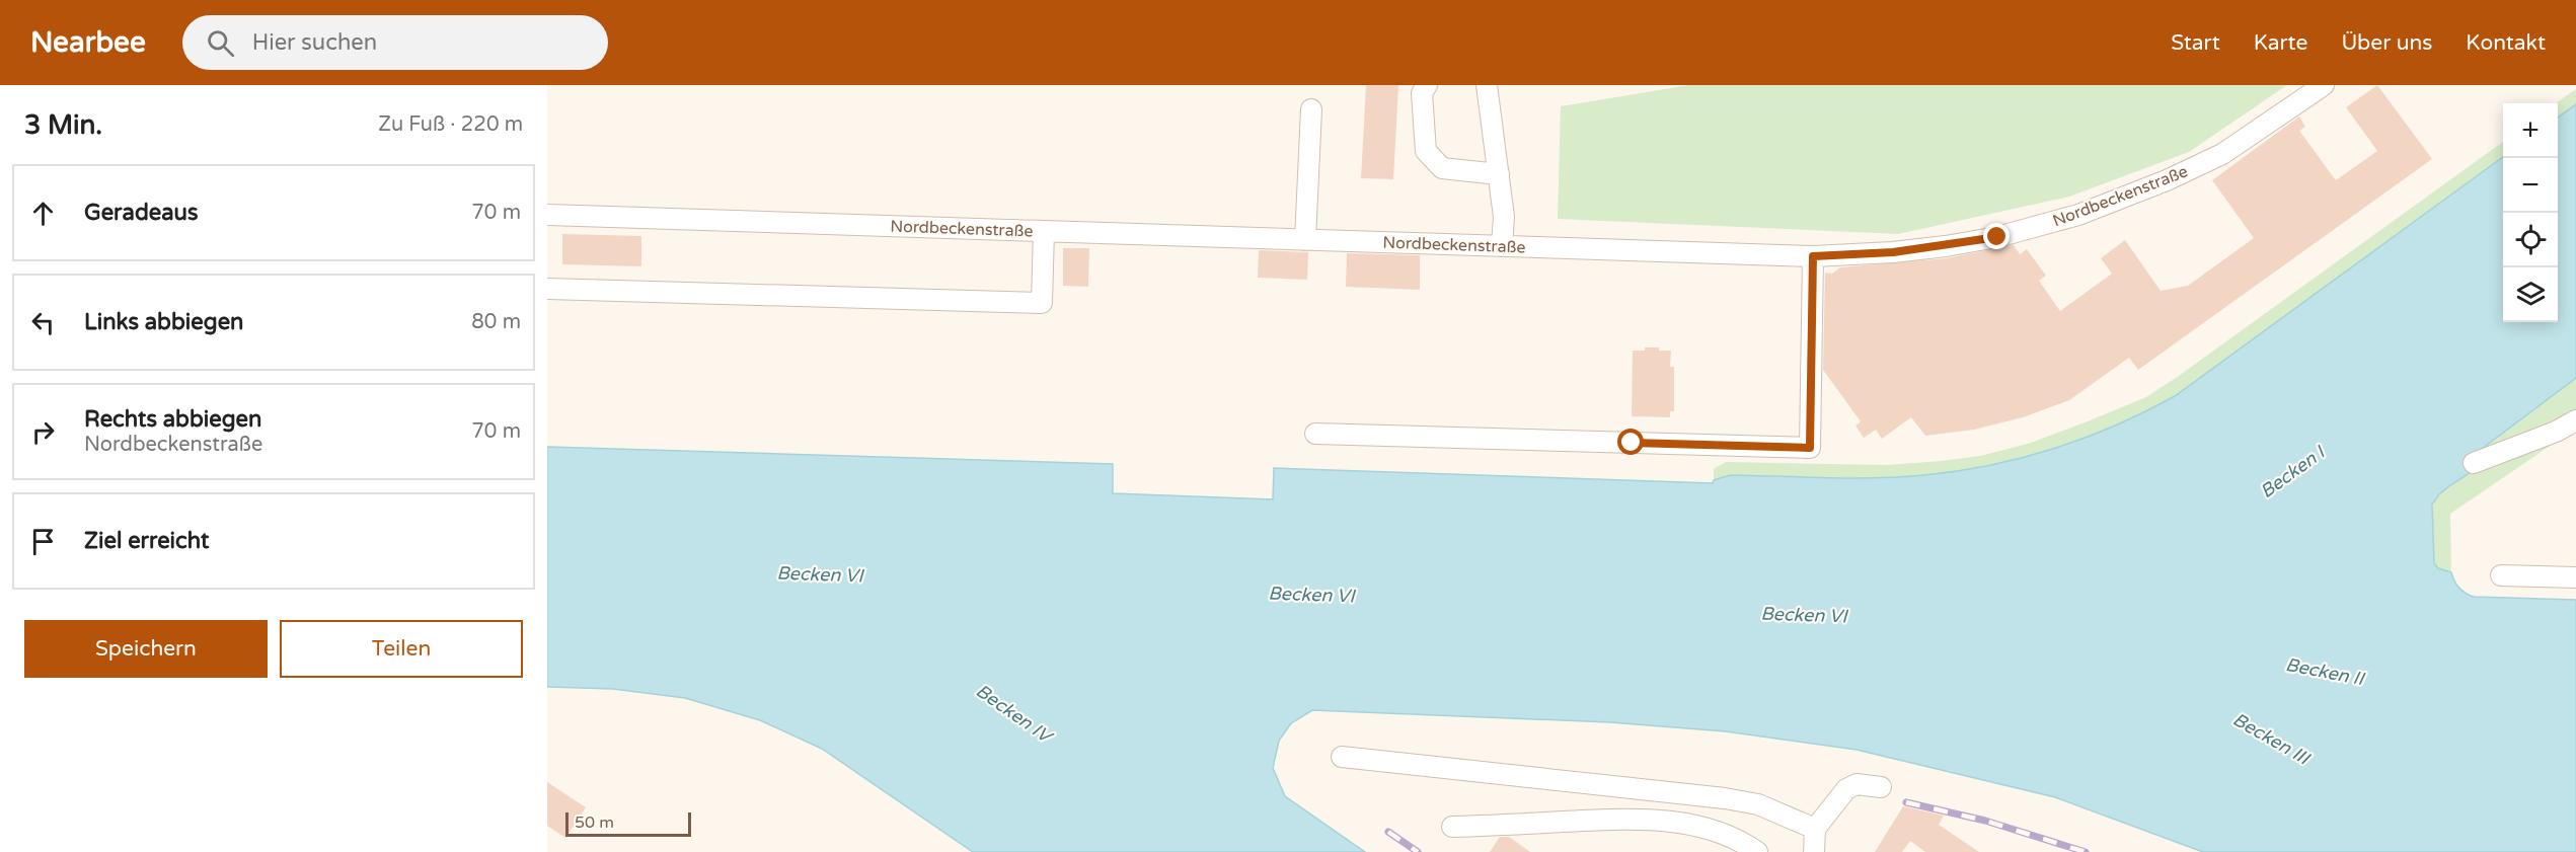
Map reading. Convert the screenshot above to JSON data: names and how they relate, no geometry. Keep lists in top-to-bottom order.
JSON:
{
  "streets": {
    "street": ["Nordbeckenstraße"]
  },
  "water": [
    "Becken I",
    "Becken VI",
    "Becken II",
    "Becken IV",
    "Becken III"
  ],
  "scale_bar": "50 m",
  "page": {
    "header": "Nearbee",
    "search": "Hier suchen",
    "nav": [
      "Start",
      "Karte",
      "Über uns",
      "Kontakt"
    ],
    "heading": ["3 Min.", "Zu Fuß · 220 m"],
    "map_buttons": ["+", "−"],
    "list": [
      ["Geradeaus", "70 m"],
      ["Links abbiegen", "80 m"],
      ["Rechts abbiegen", "Nordbeckenstraße", "70 m"],
      "Ziel erreicht"
    ],
    "buttons": ["Speichern", "Teilen"],
    "scale": "50 m"
  }
}
